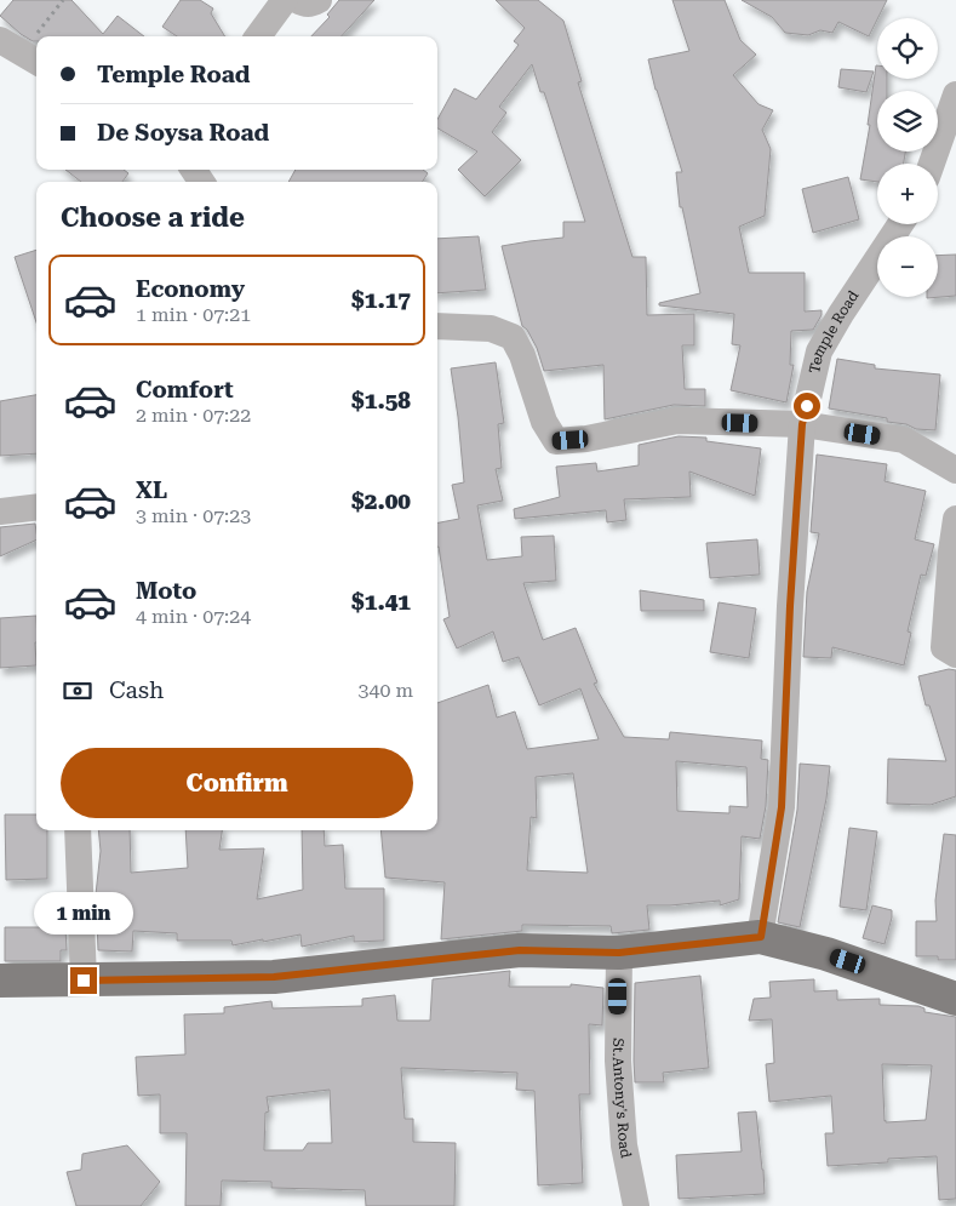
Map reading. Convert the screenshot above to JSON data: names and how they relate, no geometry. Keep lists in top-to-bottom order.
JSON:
{
  "streets": {
    "street": ["Temple Road", "St.Antony's Road"]
  },
  "page": {
    "map_buttons": ["+", "−"],
    "banner": ["Temple Road", "De Soysa Road"],
    "heading": "Choose a ride",
    "list": [
      {
        "name": "Economy",
        "note": "1 min · 07:21",
        "value": "$1.17"
      },
      {
        "name": "Comfort",
        "note": "2 min · 07:22",
        "value": "$1.58"
      },
      {
        "name": "XL",
        "note": "3 min · 07:23",
        "value": "$2.00"
      },
      {
        "name": "Moto",
        "note": "4 min · 07:24",
        "value": "$1.41"
      }
    ],
    "pay": ["Cash", "340 m"],
    "buttons": "Confirm",
    "bubble": "1 min"
  }
}
